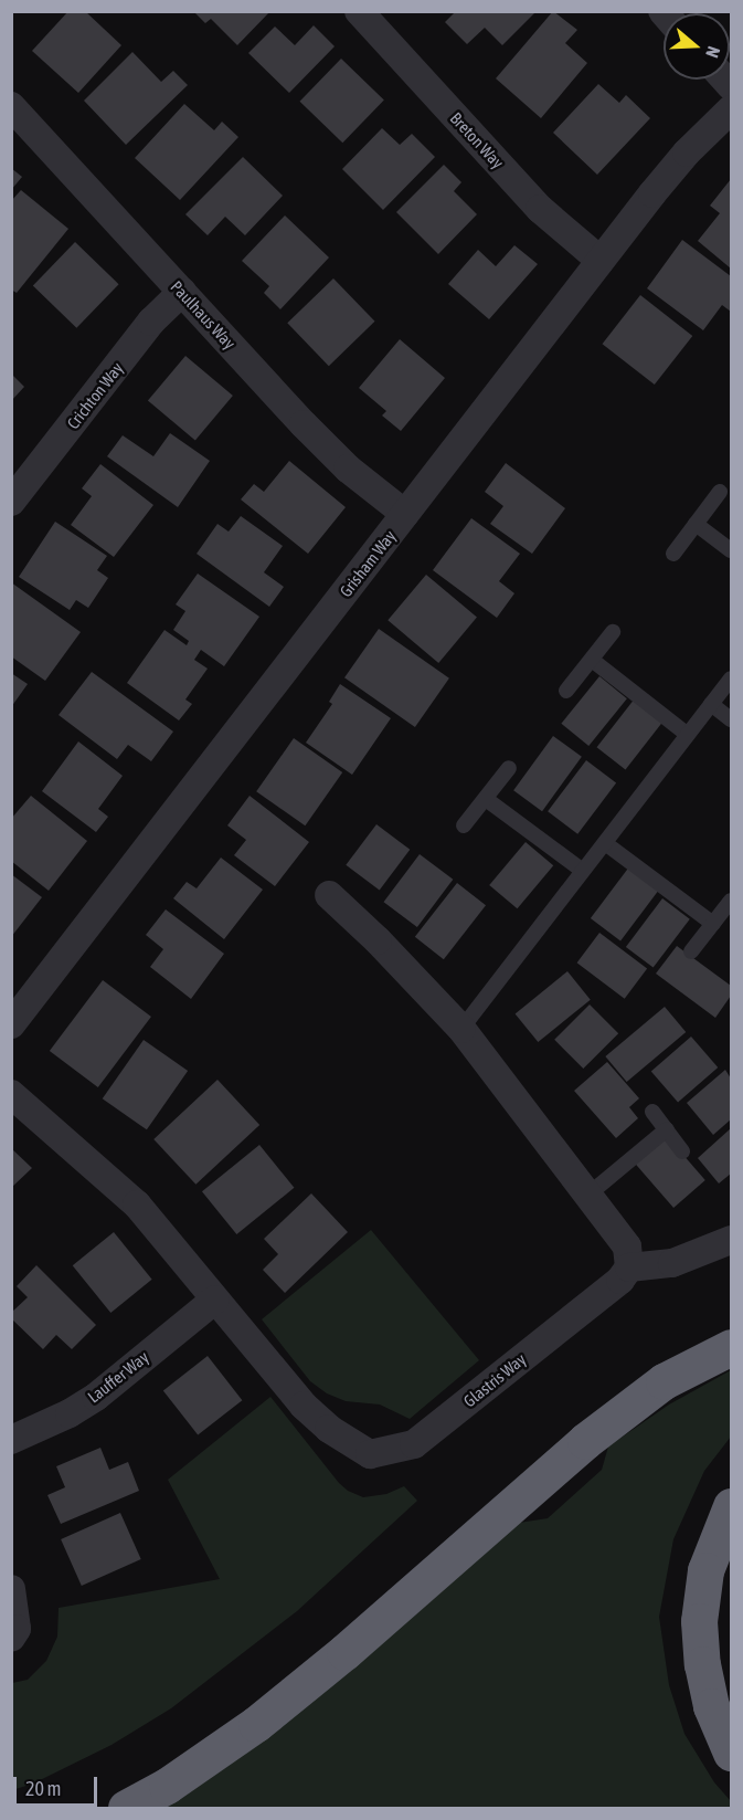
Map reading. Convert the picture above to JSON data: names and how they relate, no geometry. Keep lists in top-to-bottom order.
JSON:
{
  "streets": {
    "street": [
      "Breton Way",
      "Paulhaus Way",
      "Crichton Way",
      "Grisham Way",
      "Lauffer Way",
      "Glastris Way"
    ]
  },
  "crossings": [
    ["Breton Way", "Grisham Way"],
    ["Paulhaus Way", "Crichton Way"],
    ["Paulhaus Way", "Grisham Way"],
    ["Lauffer Way", "Glastris Way"]
  ],
  "scale_bar": "20 m",
  "north": "right"
}
